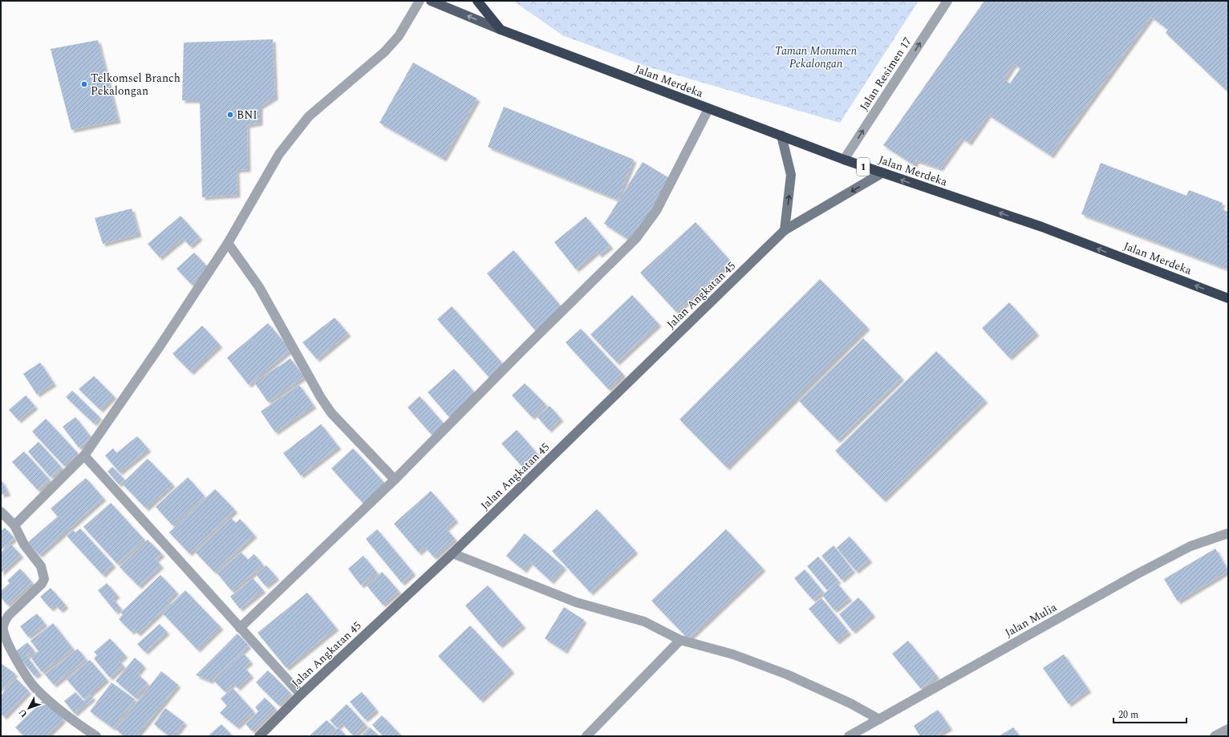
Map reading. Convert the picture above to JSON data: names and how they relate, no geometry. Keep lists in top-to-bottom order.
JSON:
{
  "streets": {
    "highway": ["Jalan Merdeka", "1"],
    "street": ["Jalan Resimen 17", "Jalan Angkatan 45", "Jalan Mulia"]
  },
  "crossings": [
    ["Jalan Resimen 17", "Jalan Merdeka"],
    ["Jalan Merdeka", "Jalan Angkatan 45"]
  ],
  "one_way": ["Jalan Resimen 17", "Jalan Merdeka"],
  "parks": ["Taman Monumen Pekalongan"],
  "places": ["Telkomsel Branch Pekalongan", "BNI"],
  "scale_bar": "20 m",
  "north": "bottom left"
}
